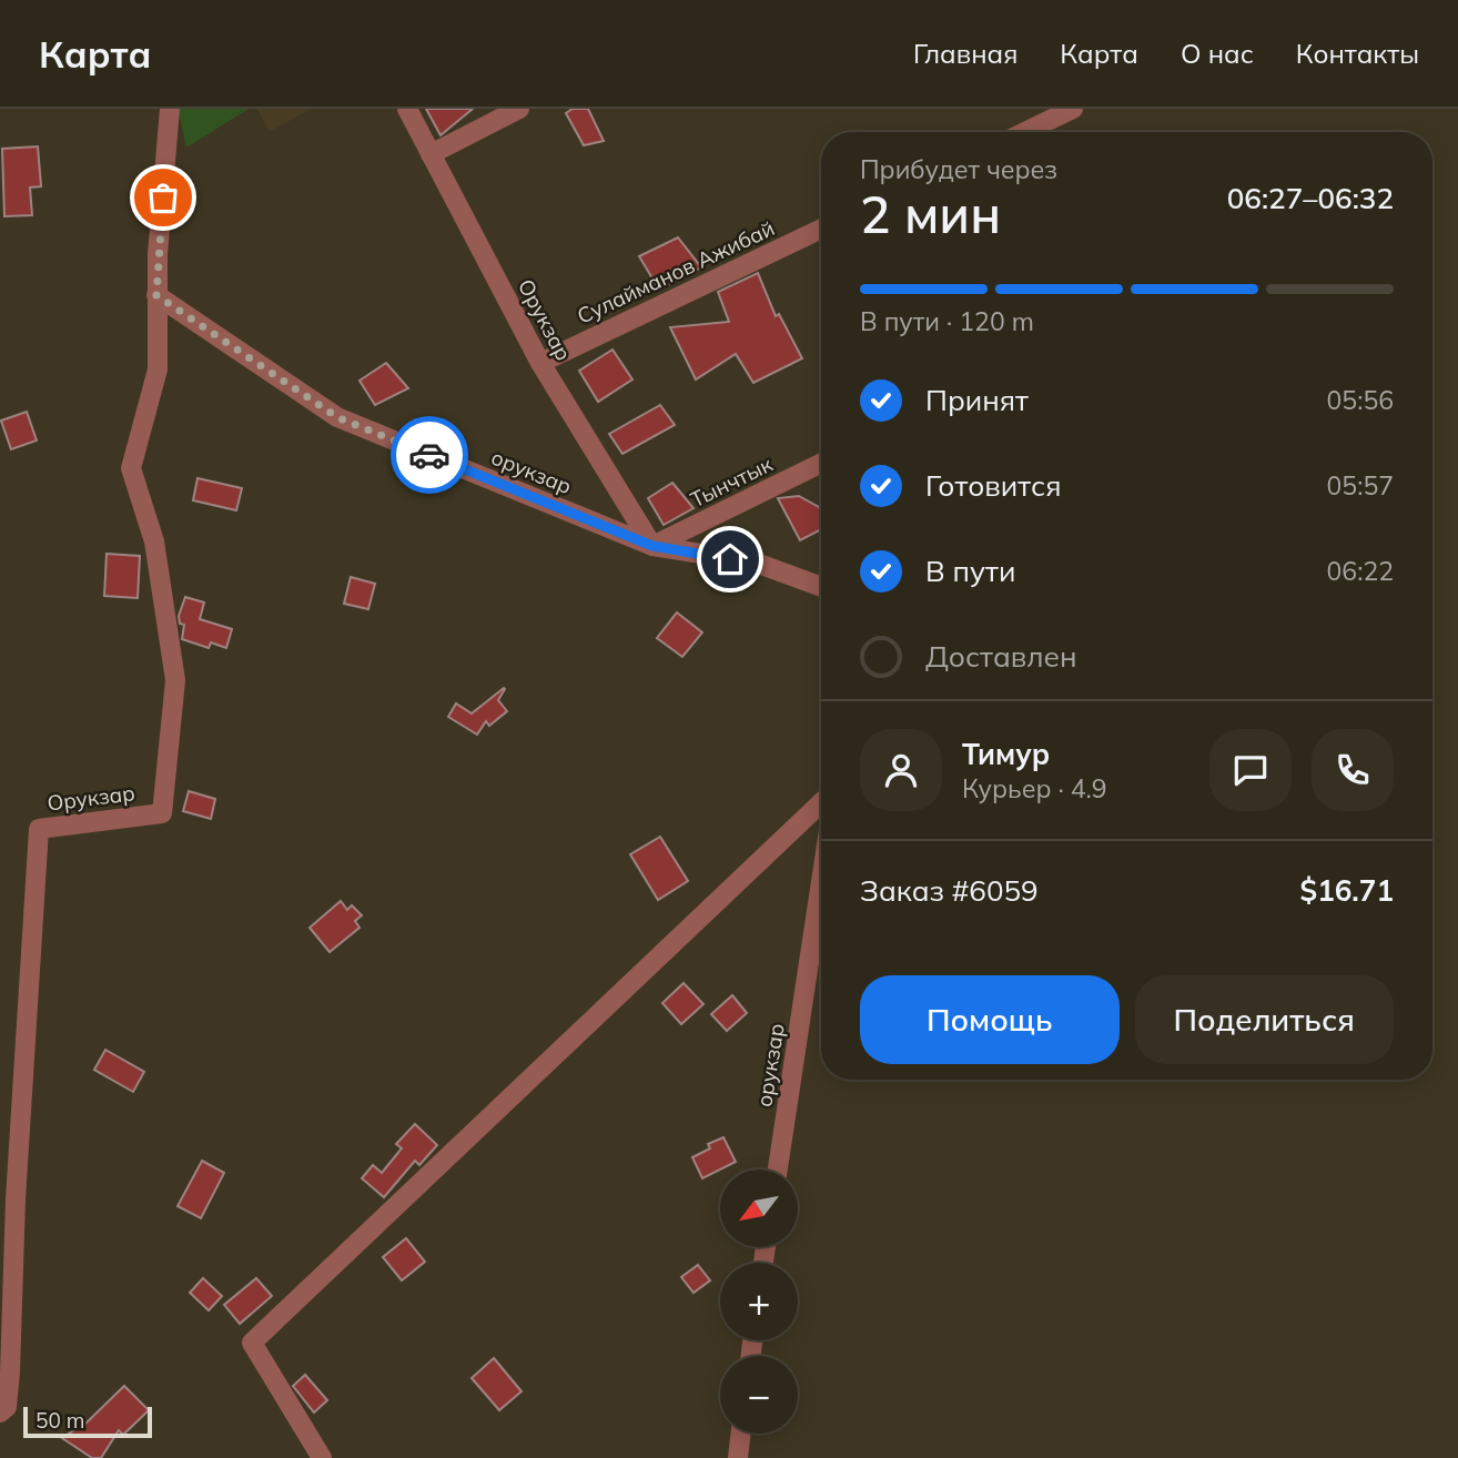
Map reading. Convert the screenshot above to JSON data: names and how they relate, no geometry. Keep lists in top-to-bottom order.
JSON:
{
  "streets": {
    "street": [
      "Сулайманов Ажибай",
      "Орукзар",
      "орукзар",
      "Тынчтык"
    ]
  },
  "crossings": [
    ["Сулайманов Ажибай", "Орукзар"],
    ["Орукзар", "орукзар"],
    ["Орукзар", "Тынчтык"],
    ["орукзар", "Тынчтык"]
  ],
  "scale_bar": "50 m",
  "north": "bottom left",
  "page": {
    "header": "Карта",
    "nav": [
      "Главная",
      "Карта",
      "О нас",
      "Контакты"
    ],
    "heading": ["2 мин", "Прибудет через", "06:27–06:32"],
    "panel": [
      "Тимур",
      "Курьер · 4.9",
      "Заказ #6059",
      "$16.71"
    ],
    "bar": "В пути · 120 m",
    "list": [
      ["Принят", "05:56"],
      ["Готовится", "05:57"],
      ["В пути", "06:22"],
      "Доставлен"
    ],
    "buttons": ["Помощь", "Поделиться"],
    "map_buttons": ["+", "−"],
    "scale": "50 m"
  }
}
